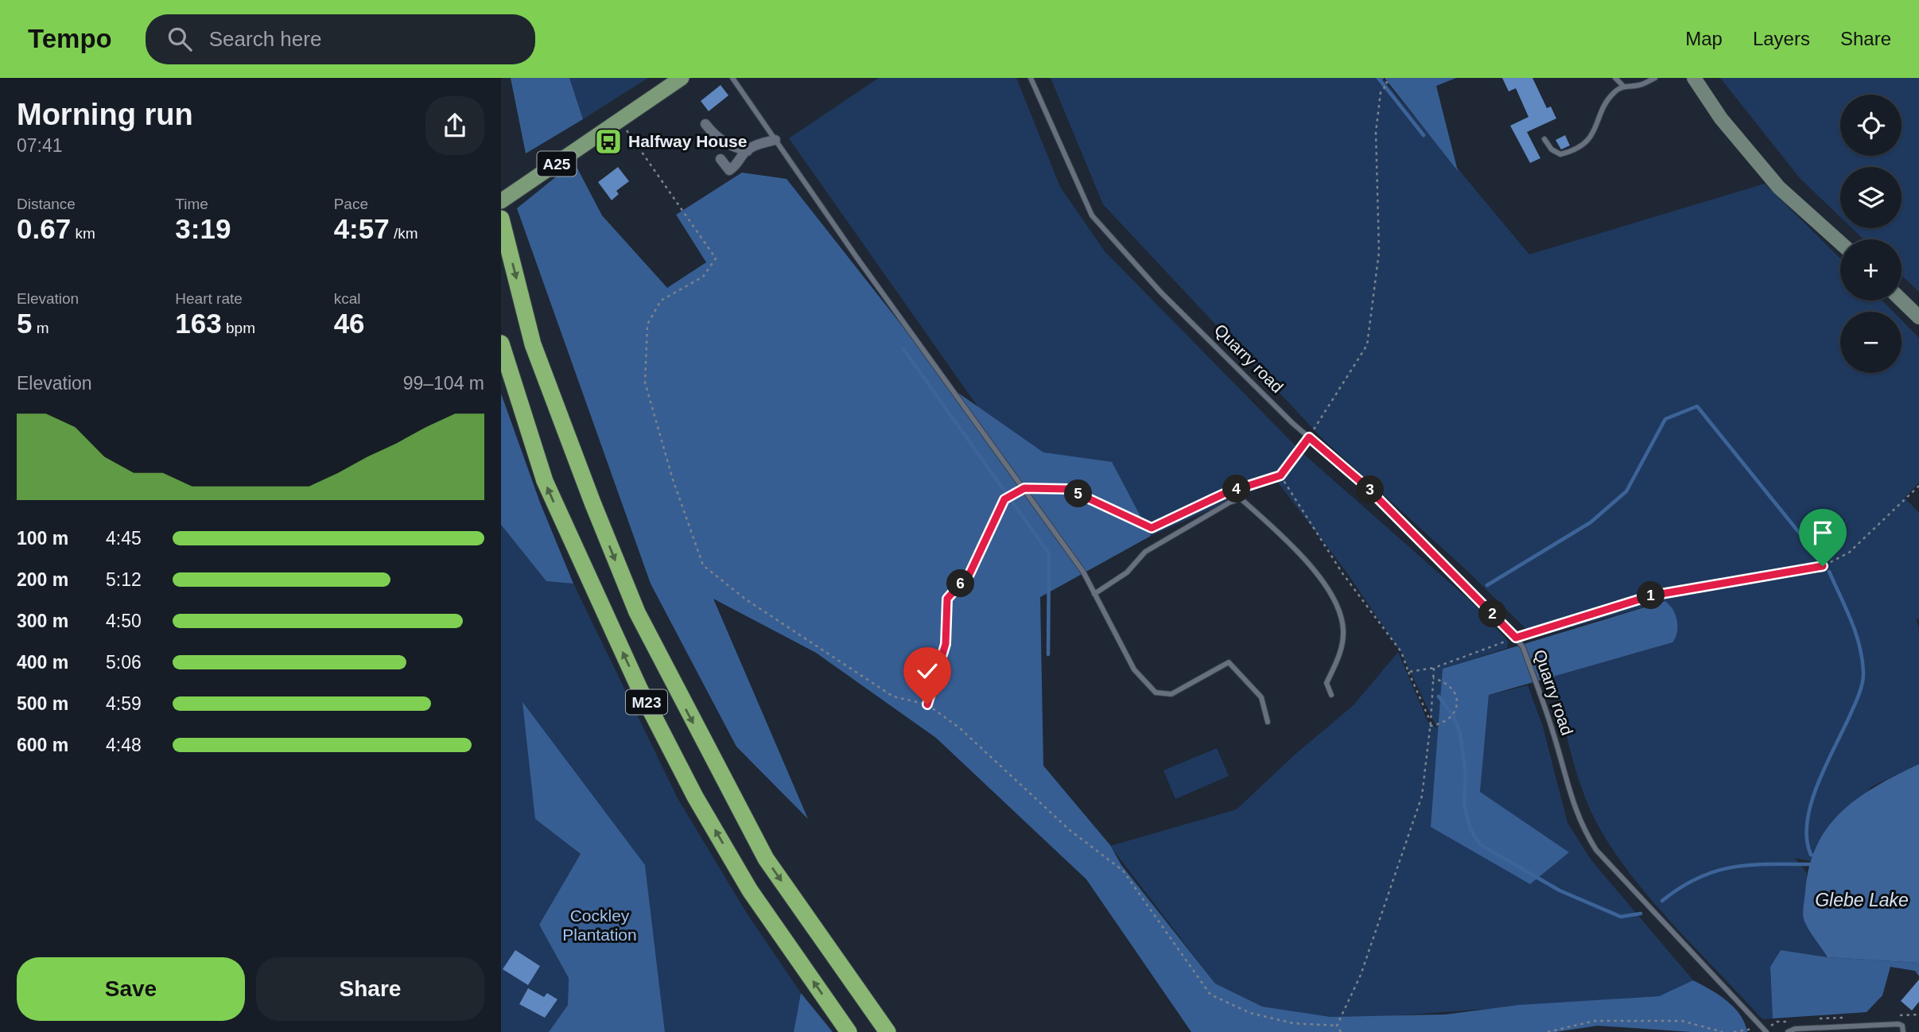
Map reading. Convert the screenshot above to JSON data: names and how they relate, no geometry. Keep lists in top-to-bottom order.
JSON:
{
  "streets": {
    "highway": ["M23"],
    "main road": ["A25"],
    "lane": ["Quarry road"]
  },
  "water": ["Glebe Lake"],
  "parks": ["Cockley Plantation"],
  "places": {
    "bus stop": ["Halfway House"]
  },
  "page": {
    "header": "Tempo",
    "search": "Search here",
    "nav": ["Map", "Layers", "Share"],
    "heading": ["Morning run", "07:41"],
    "map_buttons": ["+", "−"],
    "stats": [
      ["Distance", "0.67 km"],
      ["Time", "3:19"],
      ["Pace", "4:57 /km"],
      ["Elevation", "5 m"],
      ["Heart rate", "163 bpm"],
      ["kcal", "46"]
    ],
    "chart": ["Elevation", "99–104 m"],
    "pins": [
      "4",
      "3",
      "5",
      "6",
      "1",
      "2"
    ],
    "list": [
      {
        "name": "100 m",
        "note": "4:45"
      },
      {
        "name": "200 m",
        "note": "5:12"
      },
      {
        "name": "300 m",
        "note": "4:50"
      },
      {
        "name": "400 m",
        "note": "5:06"
      },
      {
        "name": "500 m",
        "note": "4:59"
      },
      {
        "name": "600 m",
        "note": "4:48"
      }
    ],
    "buttons": ["Save", "Share"]
  }
}
